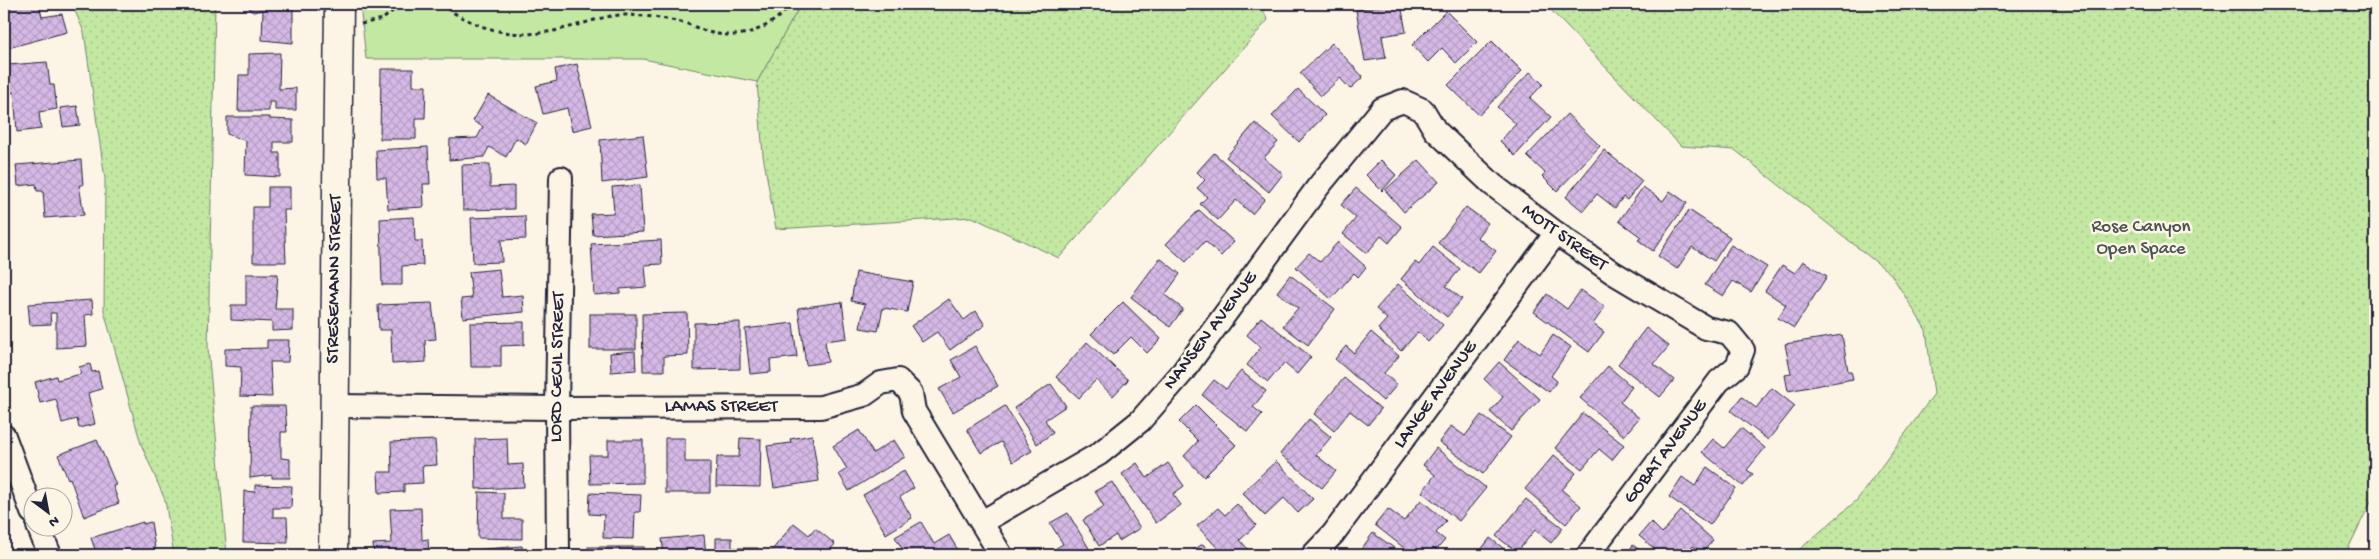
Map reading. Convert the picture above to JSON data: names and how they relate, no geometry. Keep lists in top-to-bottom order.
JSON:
{
  "streets": {
    "street": [
      "MOTT STREET",
      "STRESEMANN STREET",
      "NANSEN AVENUE",
      "LORD CECIL STREET",
      "LANGE AVENUE",
      "LAMAS STREET",
      "GOBAT AVENUE"
    ]
  },
  "crossings": [
    ["MOTT STREET", "NANSEN AVENUE"],
    ["MOTT STREET", "LANGE AVENUE"],
    ["MOTT STREET", "GOBAT AVENUE"],
    ["STRESEMANN STREET", "LAMAS STREET"],
    ["NANSEN AVENUE", "LAMAS STREET"],
    ["LORD CECIL STREET", "LAMAS STREET"]
  ],
  "parks": ["Rose Canyon Open Space"],
  "north": "bottom right"
}
